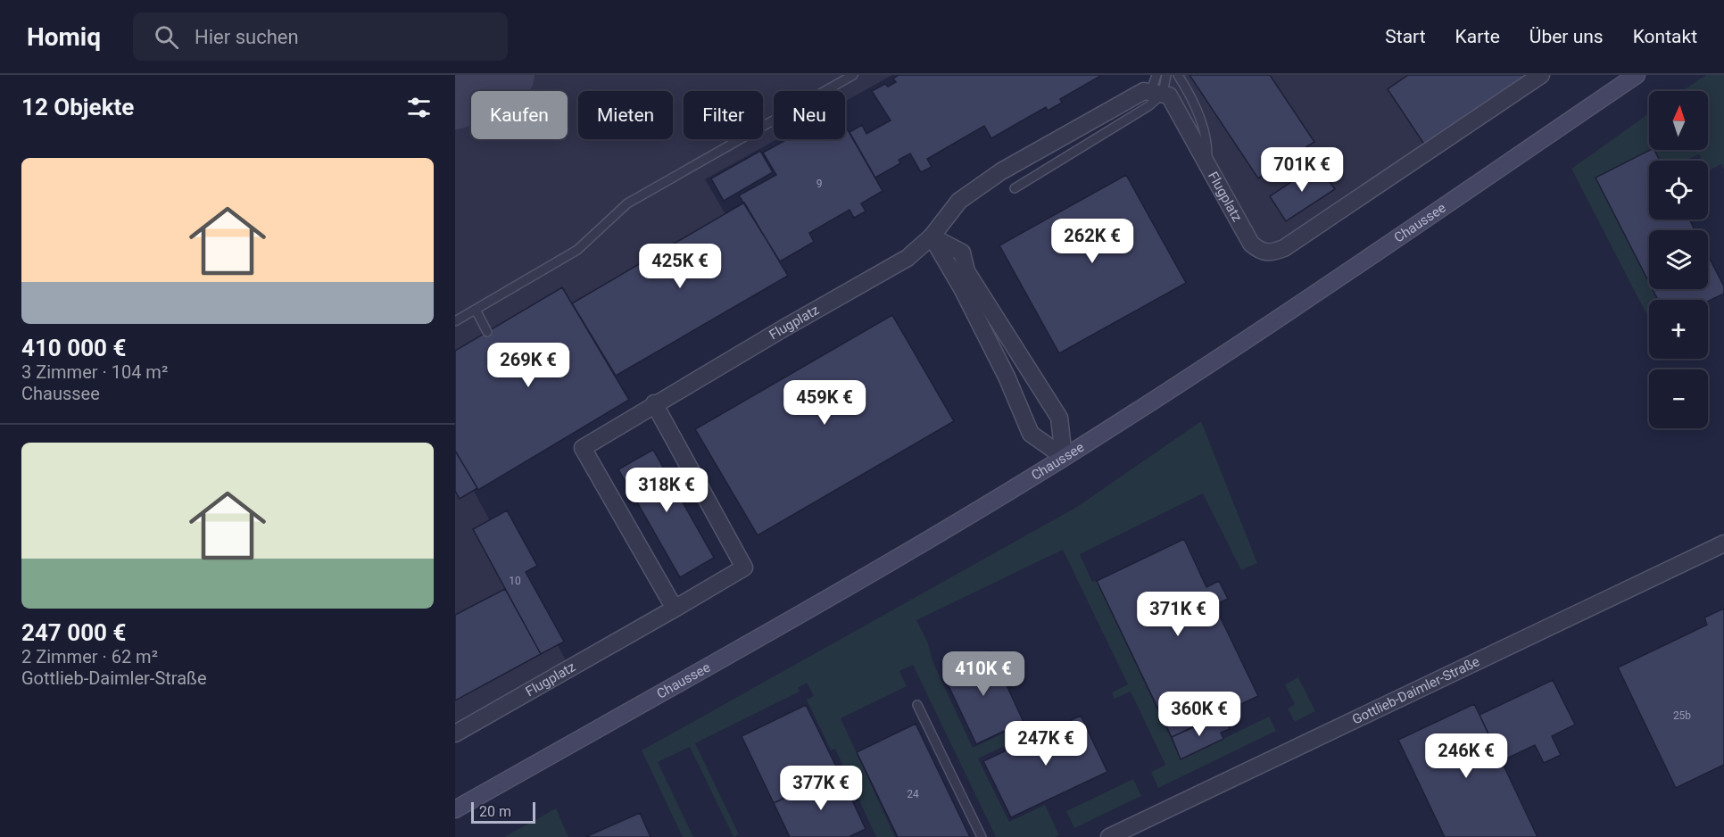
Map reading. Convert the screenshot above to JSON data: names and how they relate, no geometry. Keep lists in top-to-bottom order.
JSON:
{
  "streets": {
    "main road": ["Chaussee"],
    "street": ["Flugplatz", "Gottlieb-Daimler-Straße"]
  },
  "house_numbers": [
    "9",
    "10",
    "25b",
    "24"
  ],
  "scale_bar": "20 m",
  "north": "top",
  "page": {
    "header": "Homiq",
    "search": "Hier suchen",
    "nav": [
      "Start",
      "Karte",
      "Über uns",
      "Kontakt"
    ],
    "heading": "12 Objekte",
    "map_buttons": ["+", "−"],
    "chip": [
      "Kaufen",
      "Mieten",
      "Filter",
      "Neu"
    ],
    "list": [
      {
        "name": "410 000 €",
        "note": "3 Zimmer · 104 m² · Chaussee"
      },
      {
        "name": "247 000 €",
        "note": "2 Zimmer · 62 m² · Gottlieb-Daimler-Straße"
      }
    ],
    "price": [
      "701K €",
      "262K €",
      "425K €",
      "269K €",
      "459K €",
      "318K €",
      "371K €",
      "410K €",
      "360K €",
      "247K €",
      "246K €",
      "377K €"
    ],
    "scale": "20 m"
  }
}
